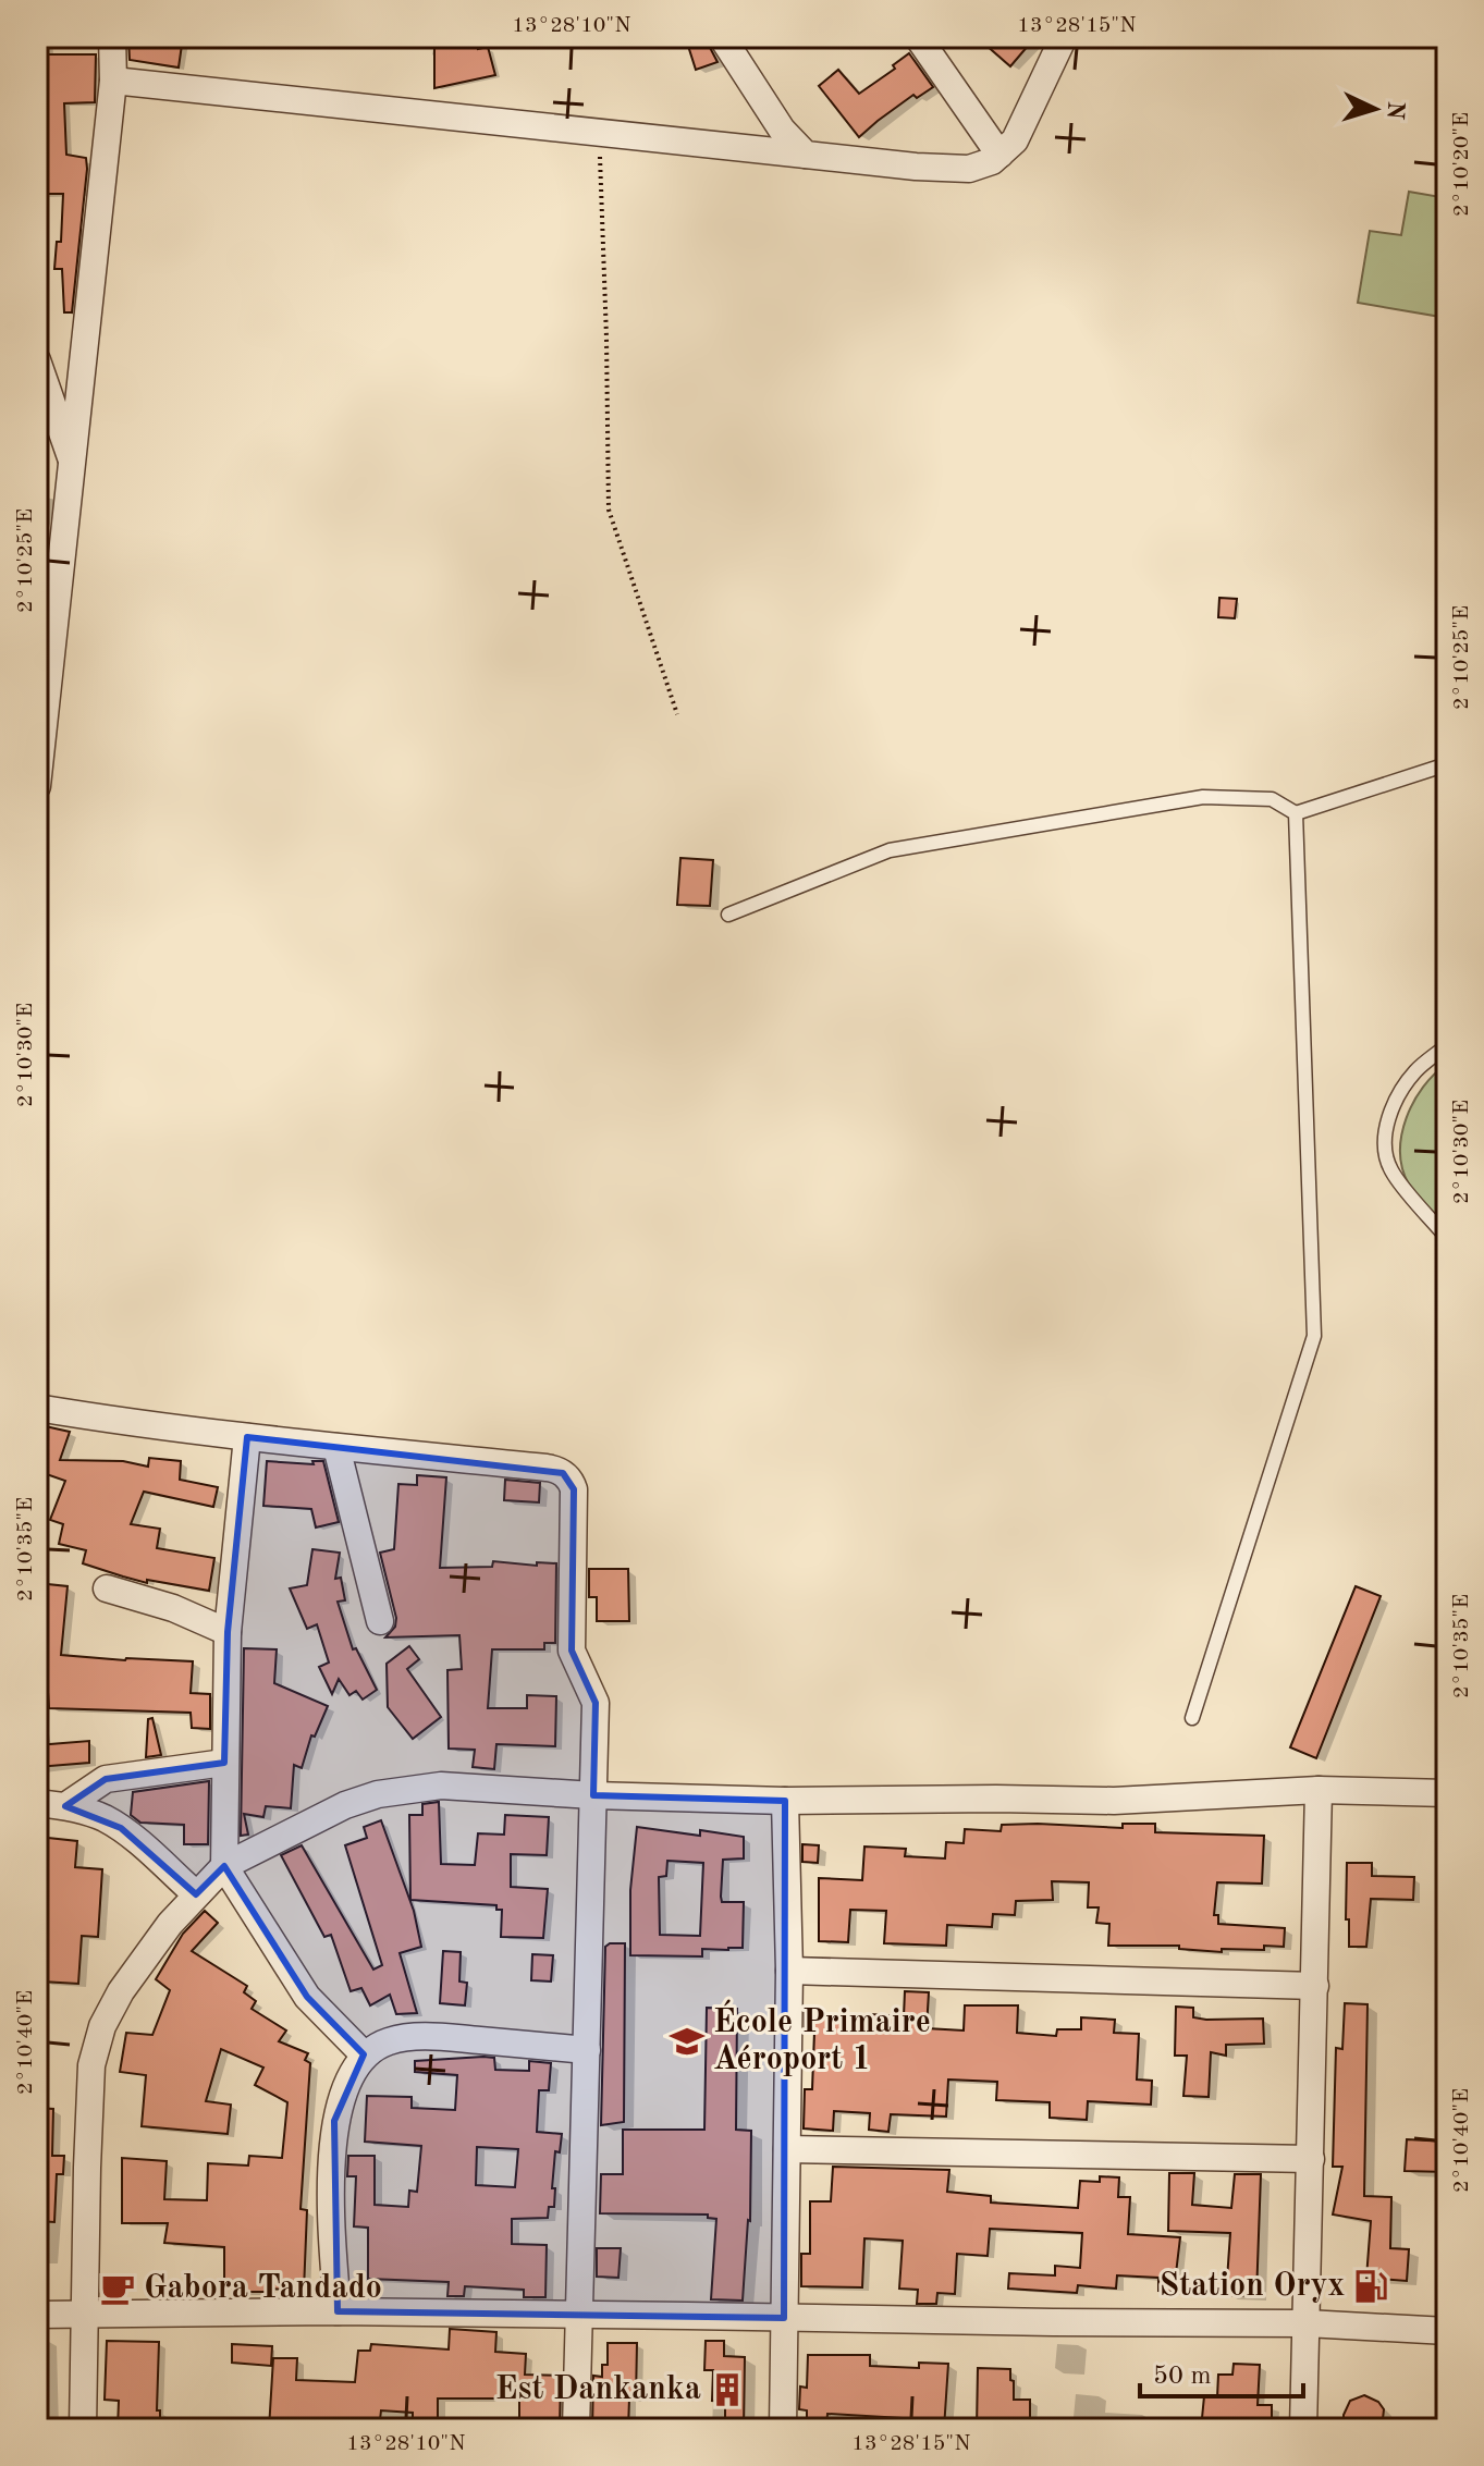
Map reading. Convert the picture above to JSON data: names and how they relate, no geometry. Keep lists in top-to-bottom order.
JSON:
{
  "places": {
    "school or university": ["École Primaire Aéroport 1"],
    "fuel station": ["Station Oryx"],
    "cafe": ["Gabora Tandado"],
    "building": ["Est Dankanka"]
  },
  "scale_bar": "50 m",
  "north": "right",
  "coordinates": [
    "13°28'10\"N",
    "13°28'15\"N",
    "2°10'20\"E",
    "2°10'25\"E",
    "2°10'30\"E",
    "2°10'35\"E",
    "2°10'40\"E"
  ]
}
